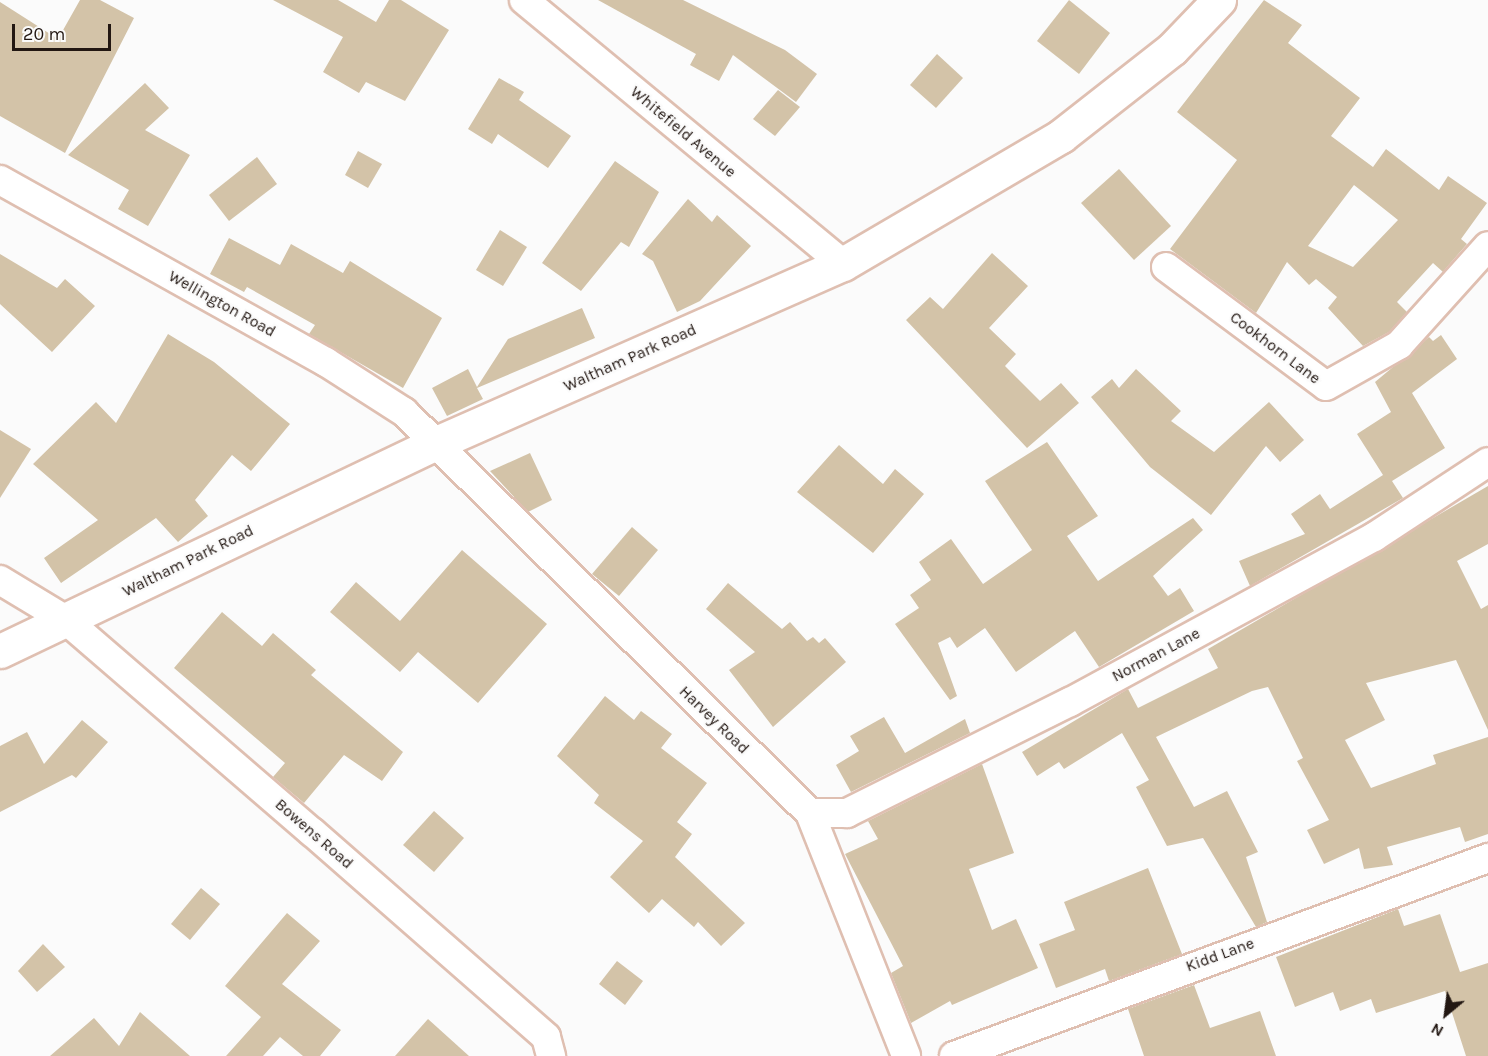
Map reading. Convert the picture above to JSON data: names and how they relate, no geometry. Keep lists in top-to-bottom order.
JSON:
{
  "streets": {
    "main road": ["Waltham Park Road"],
    "street": [
      "Whitefield Avenue",
      "Wellington Road",
      "Cookhorn Lane",
      "Norman Lane",
      "Harvey Road",
      "Bowens Road",
      "Kidd Lane"
    ]
  },
  "crossings": [
    ["Whitefield Avenue", "Waltham Park Road"],
    ["Wellington Road", "Waltham Park Road"],
    ["Wellington Road", "Harvey Road"],
    ["Waltham Park Road", "Harvey Road"],
    ["Waltham Park Road", "Bowens Road"],
    ["Norman Lane", "Harvey Road"]
  ],
  "scale_bar": "20 m",
  "north": "bottom left"
}
